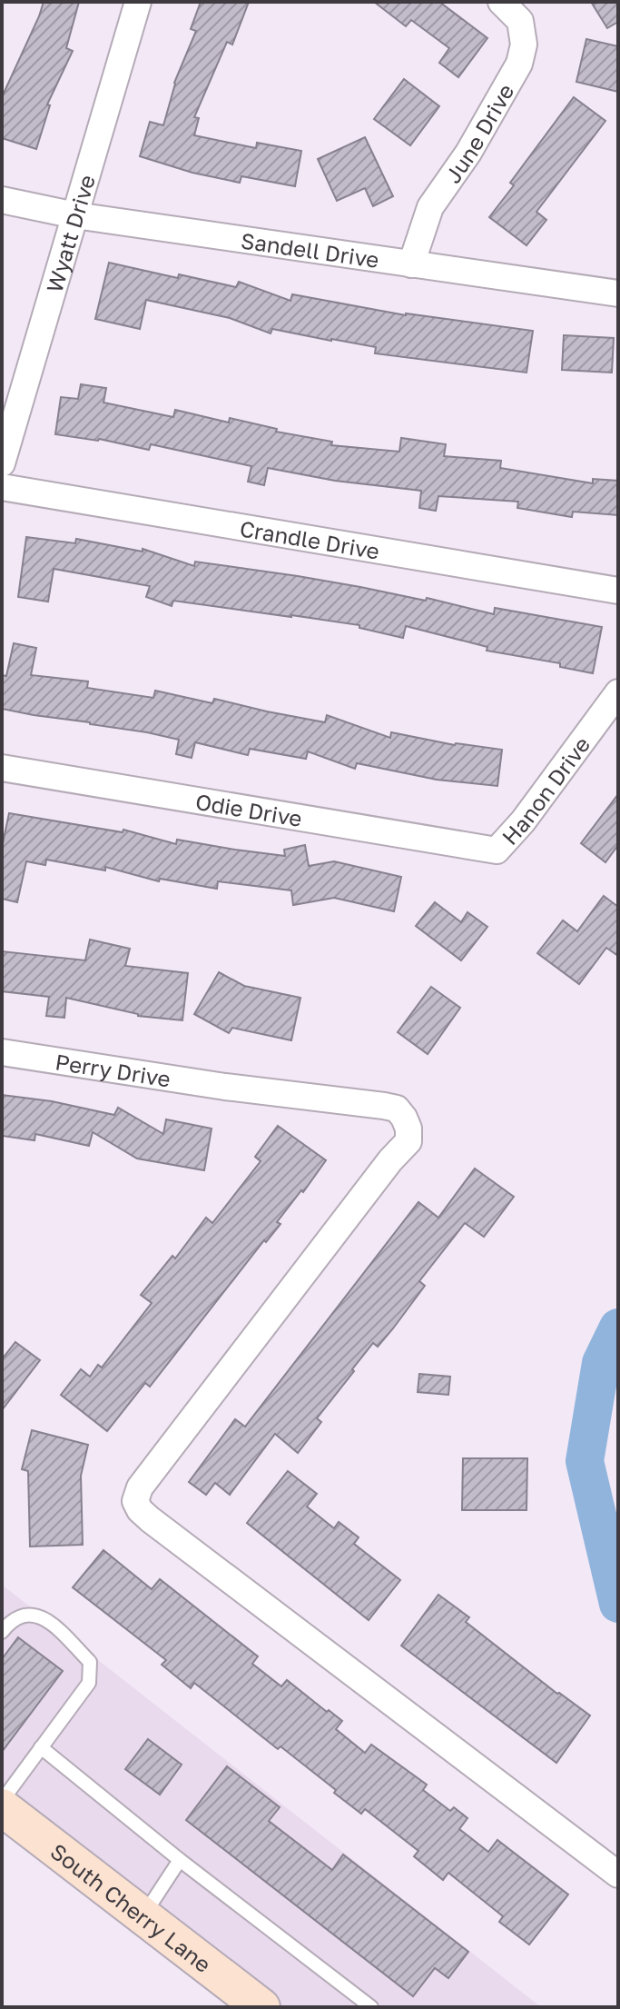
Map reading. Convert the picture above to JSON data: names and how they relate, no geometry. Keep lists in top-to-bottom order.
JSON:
{
  "streets": {
    "street": [
      "June Drive",
      "Wyatt Drive",
      "Sandell Drive",
      "Crandle Drive",
      "Hanon Drive",
      "Odie Drive",
      "Perry Drive",
      "South Cherry Lane"
    ]
  },
  "crossings": [
    ["June Drive", "Sandell Drive"],
    ["Wyatt Drive", "Sandell Drive"],
    ["Hanon Drive", "Odie Drive"]
  ]
}
